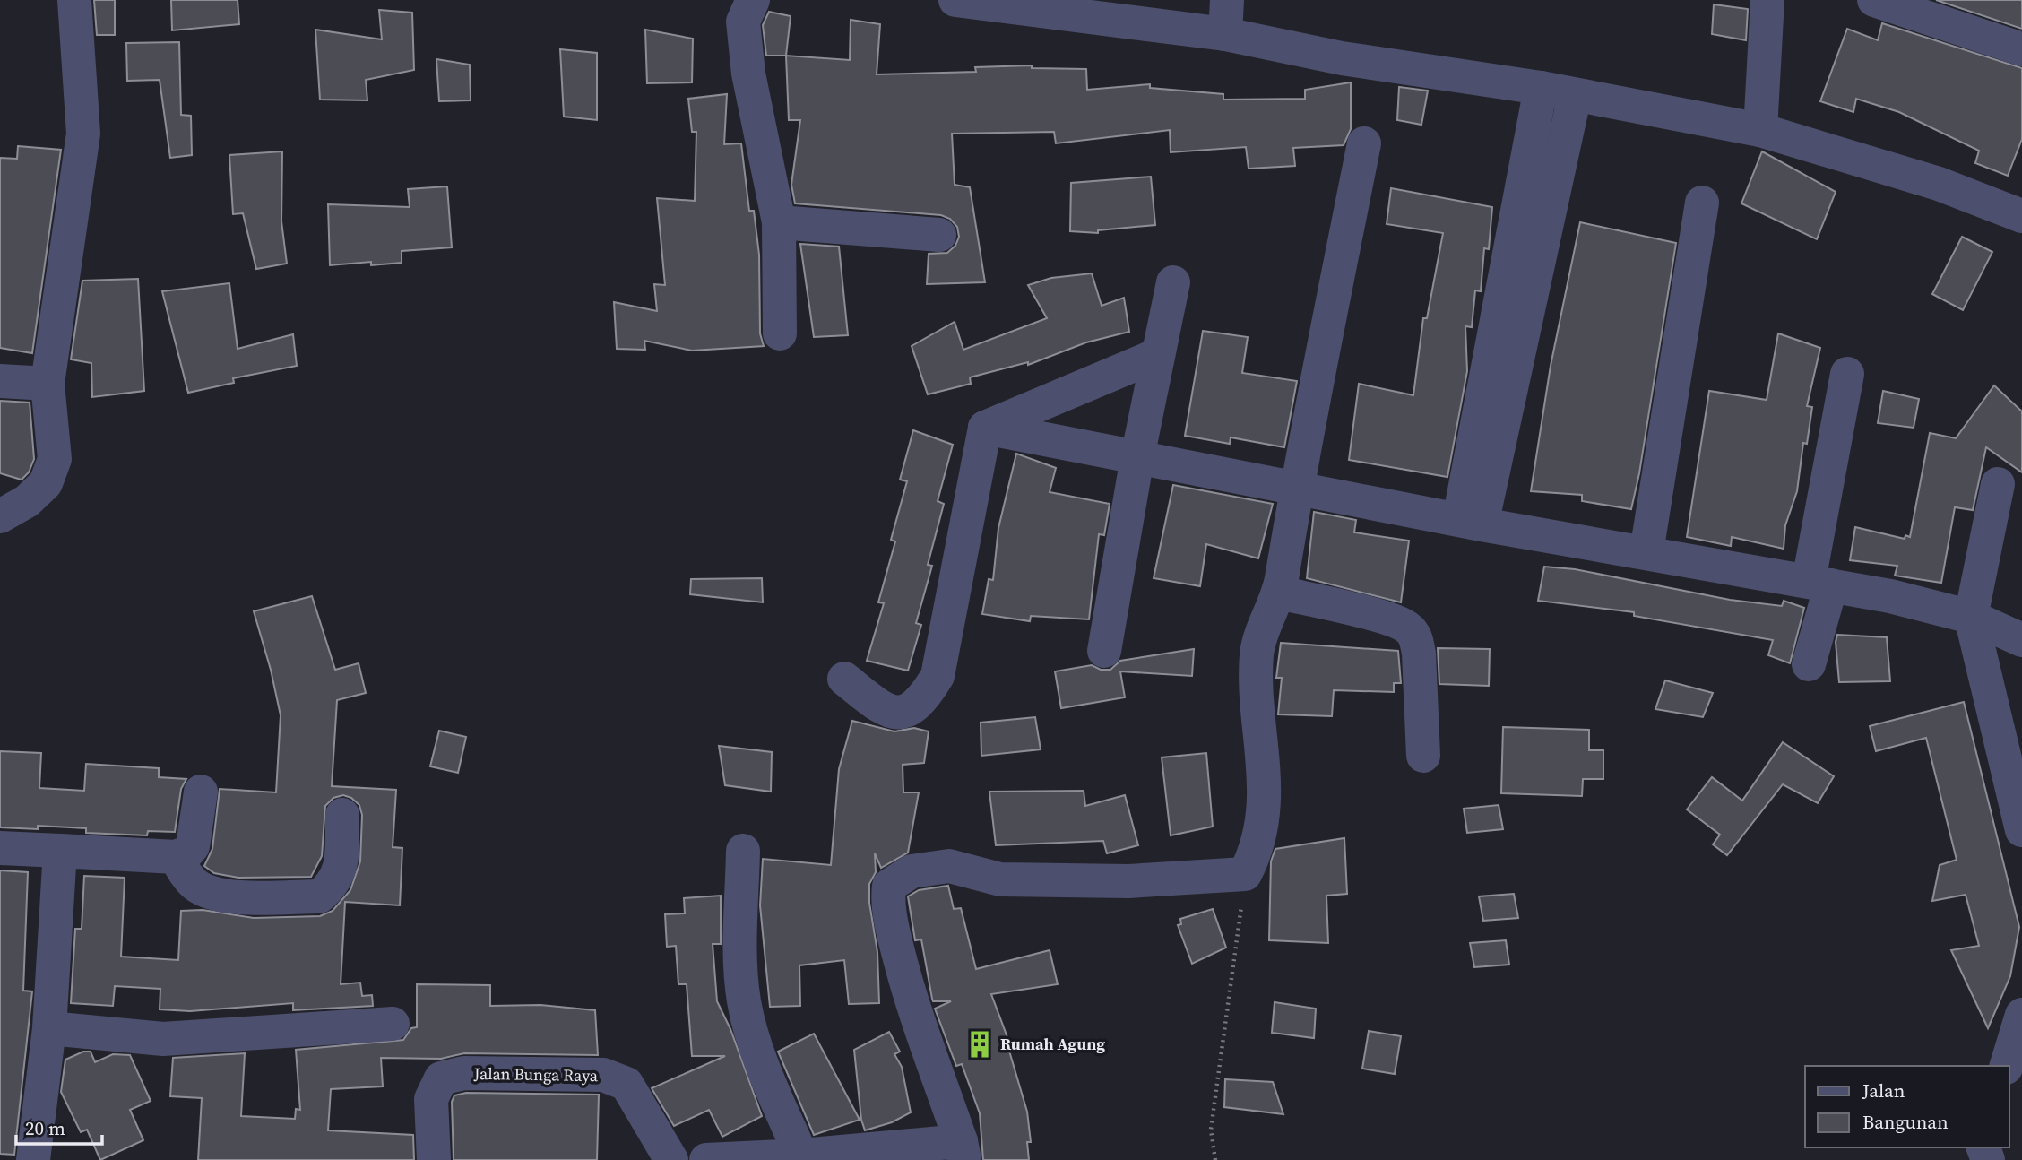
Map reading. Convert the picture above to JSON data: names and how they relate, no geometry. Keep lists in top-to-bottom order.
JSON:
{
  "streets": {
    "street": ["Jalan Bunga Raya"]
  },
  "places": {
    "building": ["Rumah Agung"]
  },
  "legend": ["Jalan", "Bangunan"],
  "scale_bar": "20 m"
}
